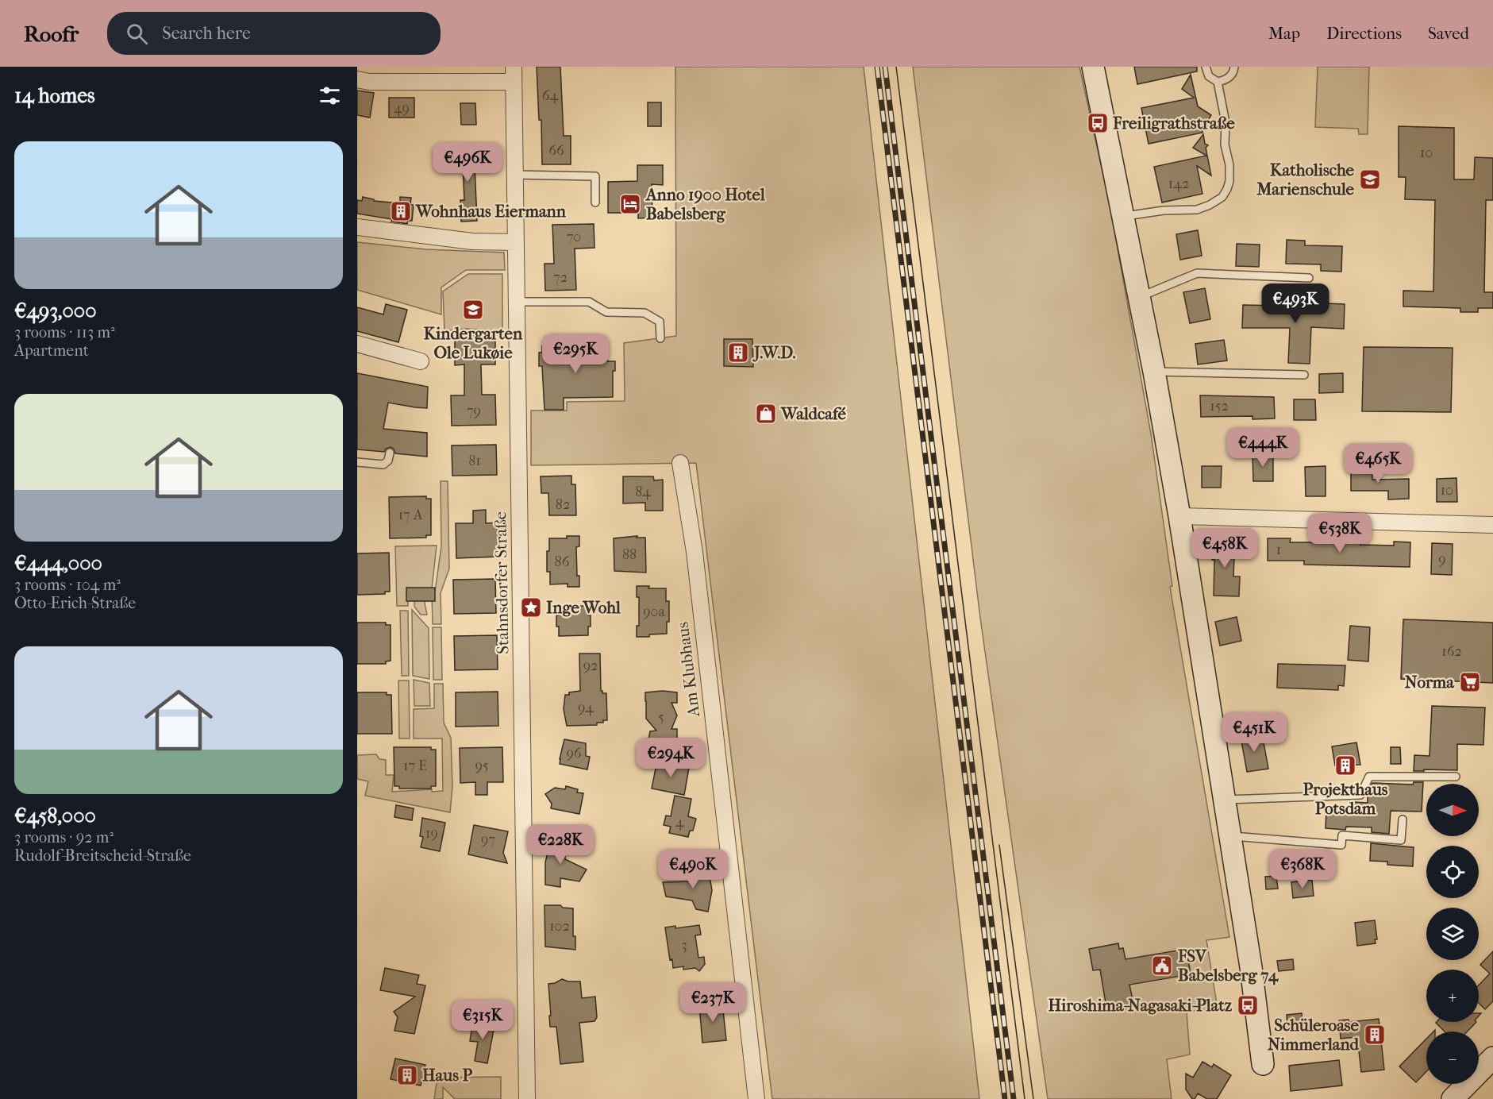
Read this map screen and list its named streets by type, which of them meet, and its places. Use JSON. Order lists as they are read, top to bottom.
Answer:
{
  "streets": {
    "street": ["Stahnsdorfer Straße", "Am Klubhaus"]
  },
  "places": {
    "bus stop": ["Freiligrathstraße", "Hiroshima-Nagasaki-Platz"],
    "school or university": ["Katholische Marienschule", "Kindergarten Ole Lukøie"],
    "hotel": ["Anno 1900 Hotel Babelsberg"],
    "building": [
      "Wohnhaus Eiermann",
      "J.W.D.",
      "Projekthaus Potsdam",
      "Schüleroase Nimmerland",
      "Haus P"
    ],
    "shop": ["Waldcafé"],
    "place": ["Inge Wohl"],
    "supermarket": ["Norma"],
    "public building": ["FSV Babelsberg 74"]
  },
  "house_numbers": [
    "64",
    "49",
    "66",
    "10",
    "142",
    "70",
    "72",
    "152",
    "79",
    "81",
    "10",
    "84",
    "82",
    "17 A",
    "1",
    "88",
    "9",
    "86",
    "90a",
    "162",
    "92",
    "94",
    "5",
    "96",
    "17 E",
    "95",
    "4",
    "19",
    "97",
    "102",
    "3"
  ],
  "north": "right",
  "page": {
    "header": "Roofr",
    "search": "Search here",
    "nav": ["Map", "Directions", "Saved"],
    "heading": "14 homes",
    "list": [
      {
        "name": "€493,000",
        "note": "3 rooms · 113 m² · Apartment"
      },
      {
        "name": "€444,000",
        "note": "3 rooms · 104 m² · Otto-Erich-Straße"
      },
      {
        "name": "€458,000",
        "note": "3 rooms · 92 m² · Rudolf-Breitscheid-Straße"
      }
    ],
    "price": [
      "€496K",
      "€493K",
      "€295K",
      "€444K",
      "€465K",
      "€538K",
      "€458K",
      "€451K",
      "€294K",
      "€228K",
      "€490K",
      "€368K",
      "€237K",
      "€315K"
    ],
    "map_buttons": ["+", "−"]
  }
}
